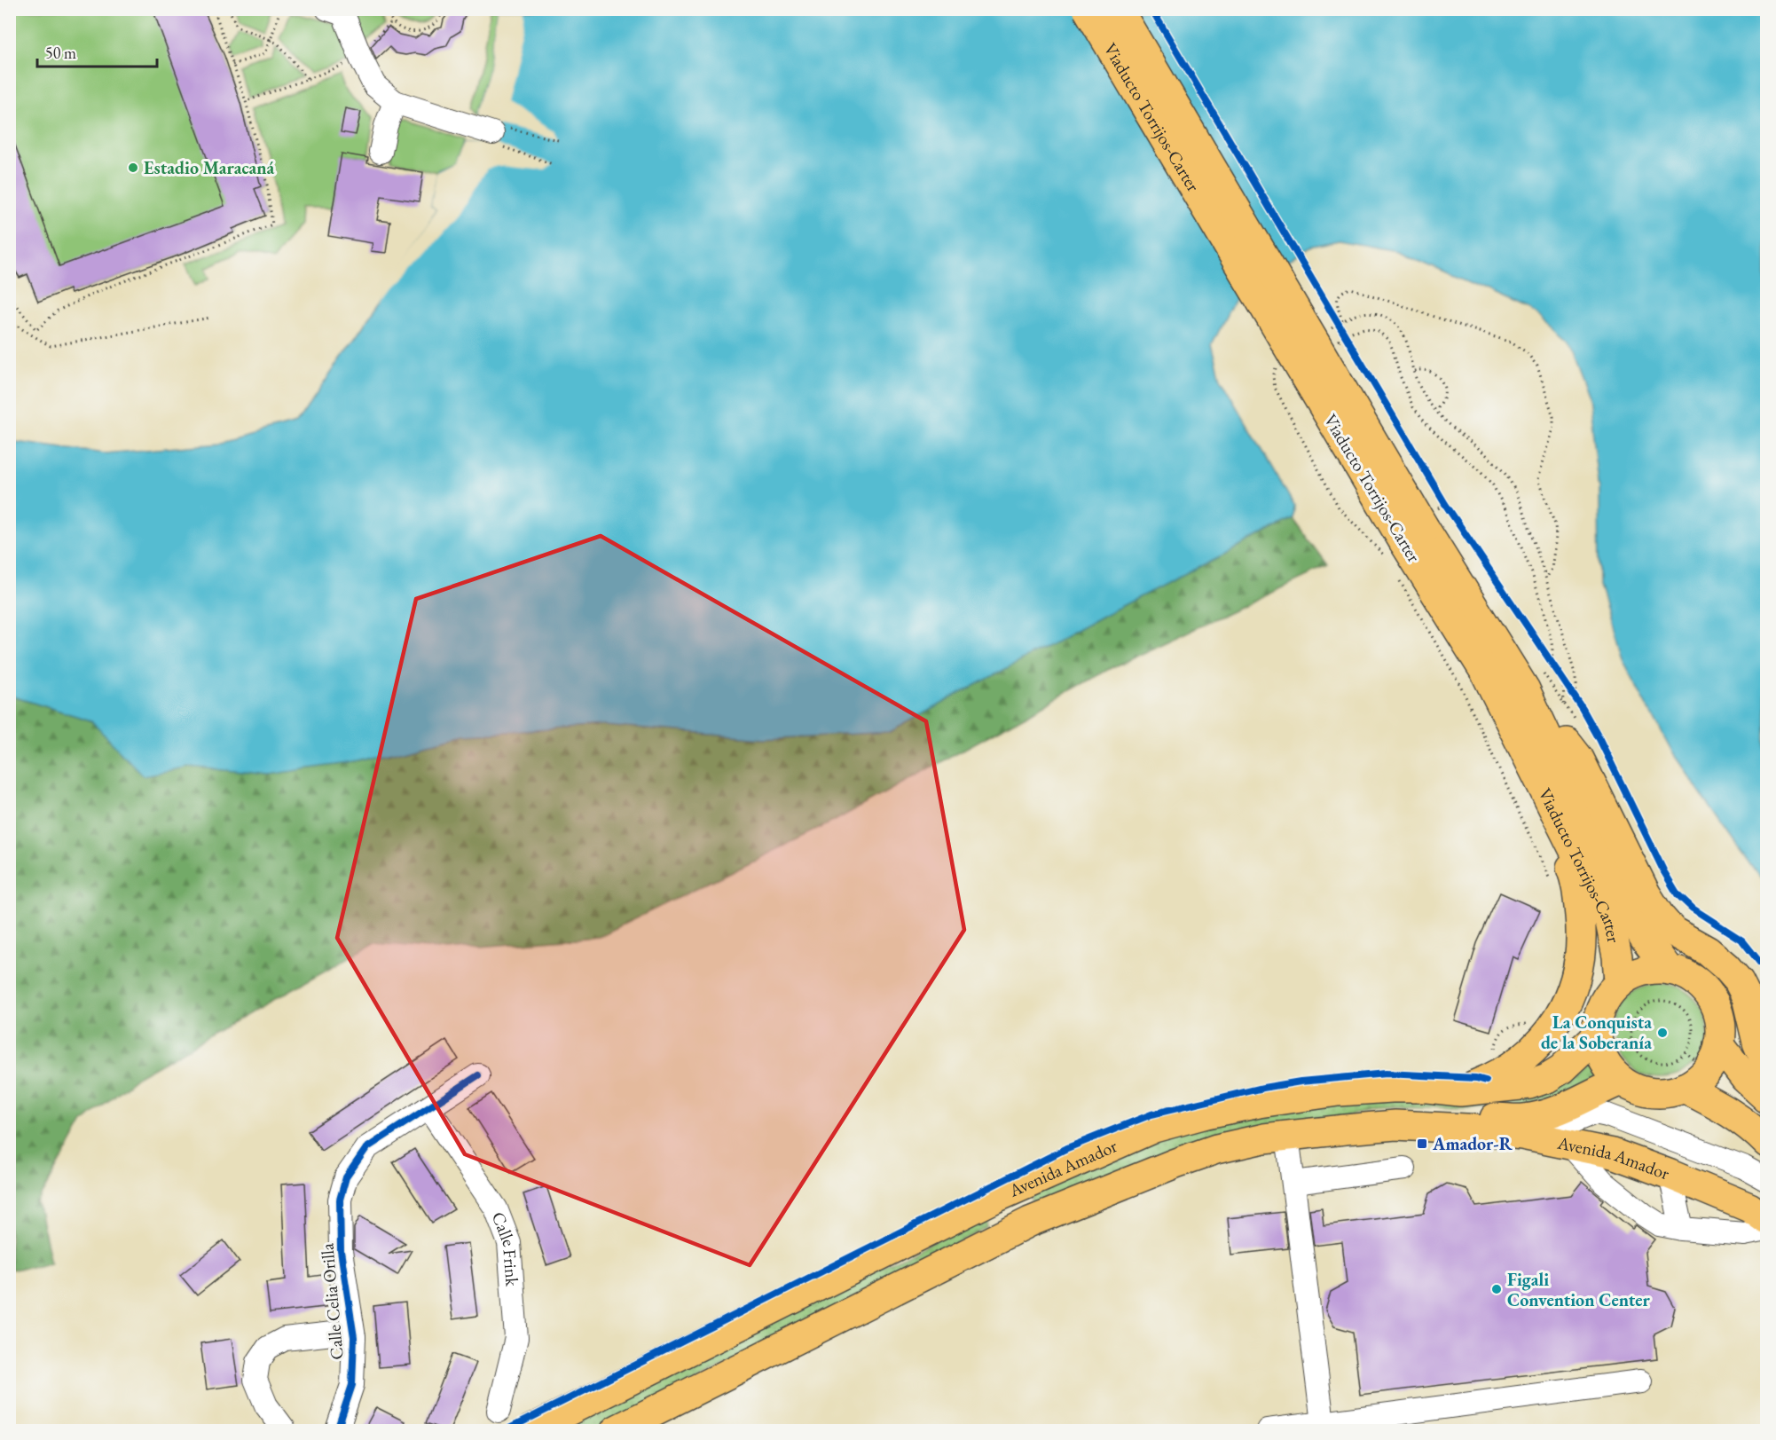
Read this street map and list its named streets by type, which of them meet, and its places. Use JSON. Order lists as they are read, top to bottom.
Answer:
{
  "streets": {
    "main road": ["Viaducto Torrijos-Carter", "Avenida Amador"],
    "street": ["Calle Frink", "Calle Celia Orilla"]
  },
  "crossings": [
    ["Calle Frink", "Calle Celia Orilla"]
  ],
  "places": {
    "other": ["Estadio Maracaná", "La Conquista de la Soberanía", "Figali Convention Center"],
    "transit": ["Amador-R"]
  },
  "scale_bar": "50 m"
}
